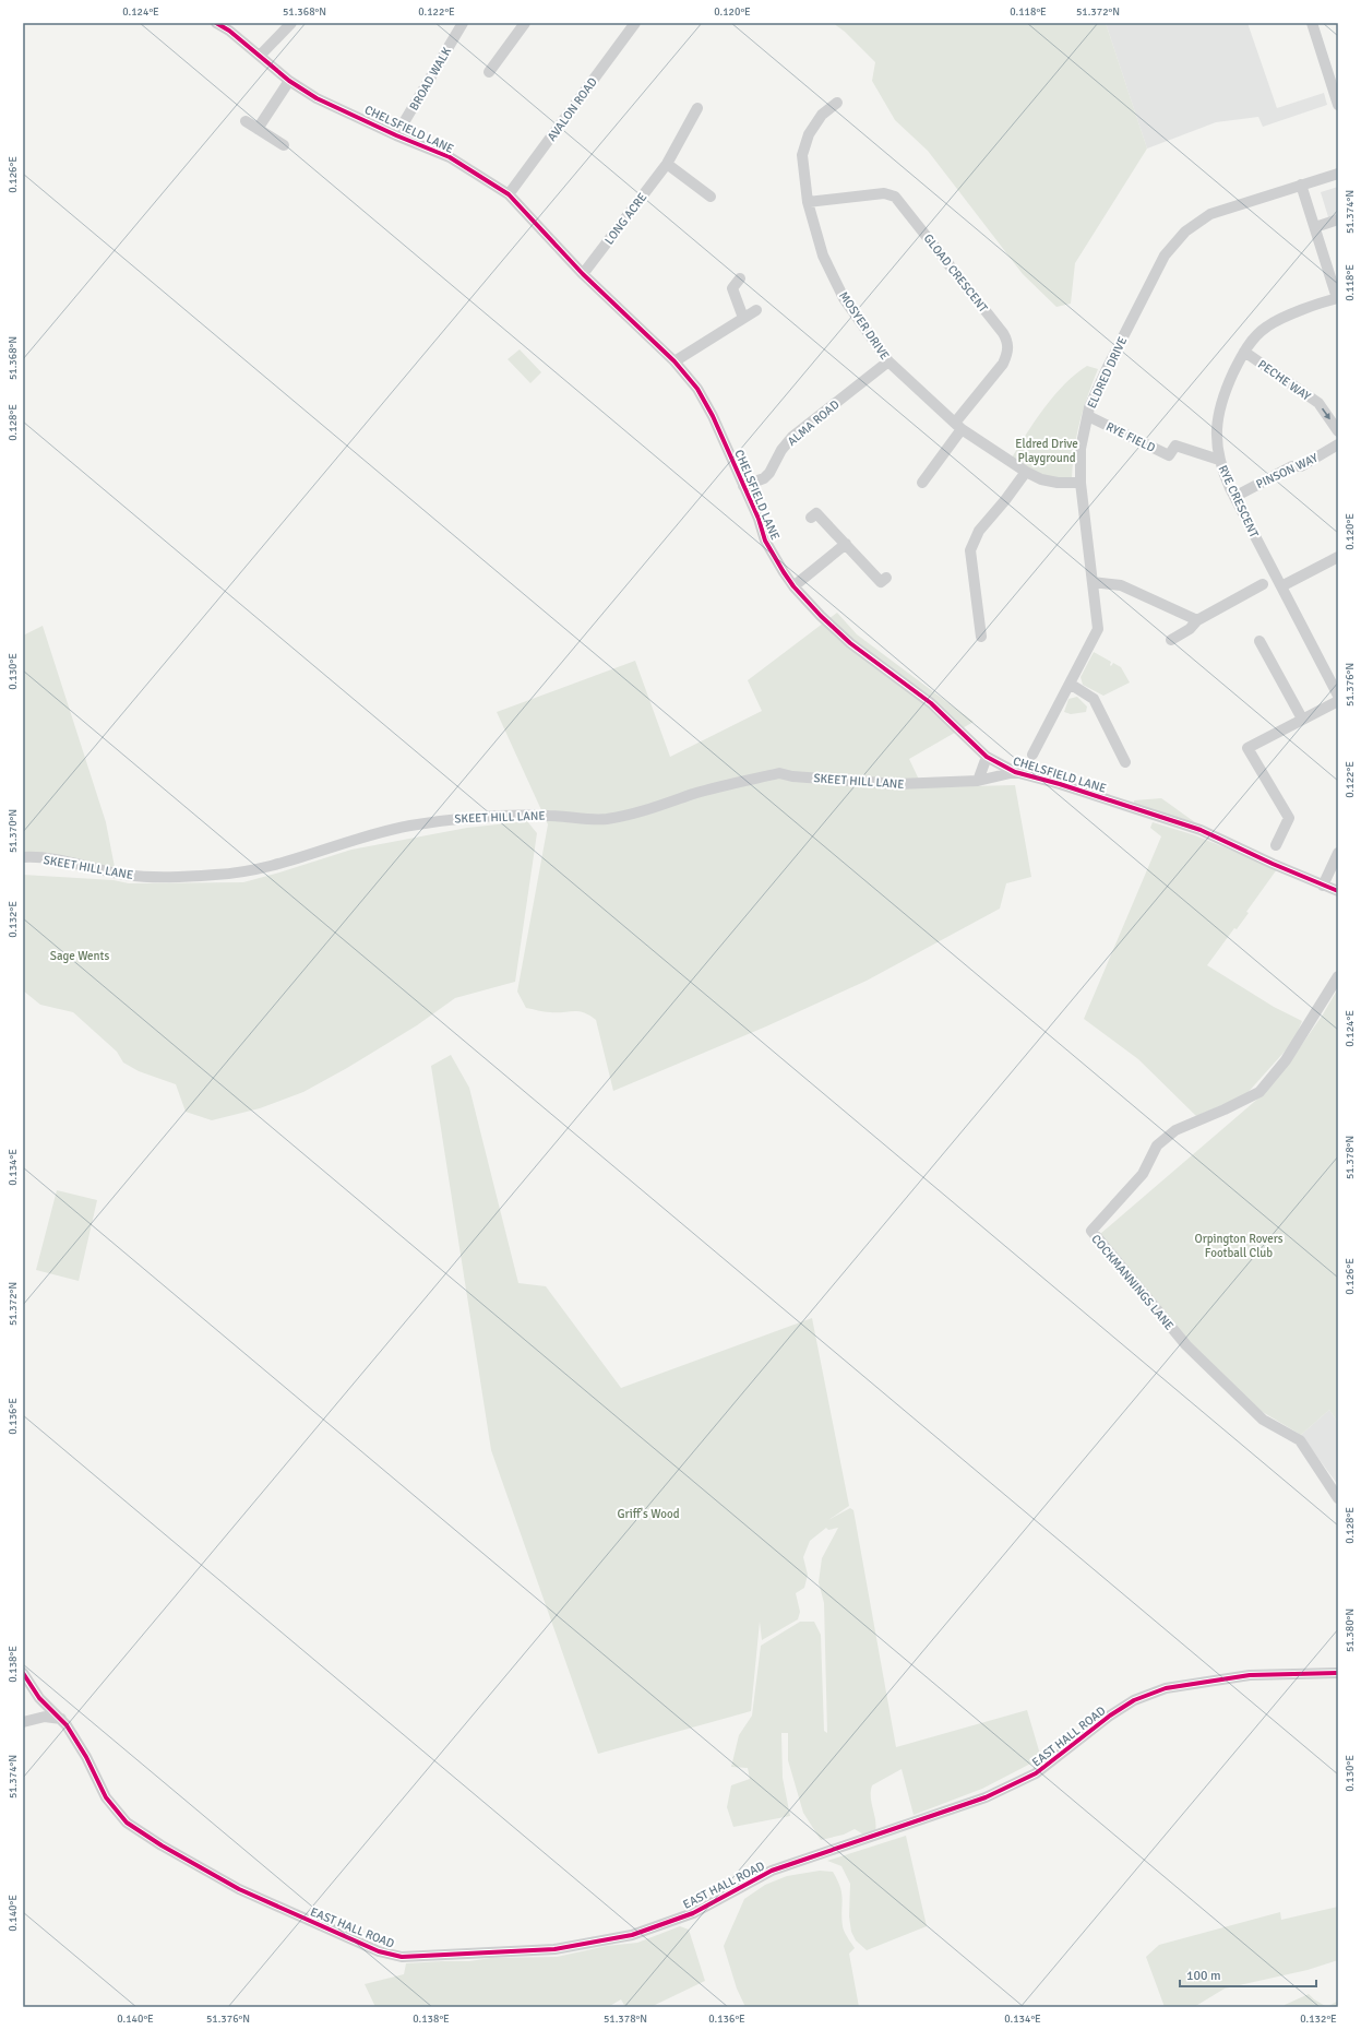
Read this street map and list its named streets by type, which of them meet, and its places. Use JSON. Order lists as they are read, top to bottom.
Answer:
{
  "streets": {
    "street": [
      "BROAD WALK",
      "AVALON ROAD",
      "CHELSFIELD LANE",
      "LONG ACRE",
      "GLOAD CRESCENT",
      "MOSYER DRIVE",
      "ELDRED DRIVE",
      "PECHE WAY",
      "ALMA ROAD",
      "RYE FIELD",
      "PINSON WAY",
      "RYE CRESCENT",
      "SKEET HILL LANE",
      "COCKMANNINGS LANE",
      "EAST HALL ROAD"
    ]
  },
  "crossings": [
    ["BROAD WALK", "CHELSFIELD LANE"],
    ["AVALON ROAD", "CHELSFIELD LANE"],
    ["CHELSFIELD LANE", "LONG ACRE"],
    ["CHELSFIELD LANE", "ALMA ROAD"],
    ["CHELSFIELD LANE", "SKEET HILL LANE"],
    ["GLOAD CRESCENT", "MOSYER DRIVE"],
    ["MOSYER DRIVE", "ELDRED DRIVE"],
    ["MOSYER DRIVE", "ALMA ROAD"],
    ["ELDRED DRIVE", "RYE FIELD"],
    ["PECHE WAY", "RYE CRESCENT"],
    ["RYE FIELD", "RYE CRESCENT"],
    ["PINSON WAY", "RYE CRESCENT"]
  ],
  "one_way": ["PECHE WAY"],
  "parks": [
    "Eldred Drive Playground",
    "Sage Wents",
    "Orpington Rovers Football Club",
    "Griff's Wood"
  ],
  "scale_bar": "100 m",
  "coordinates": [
    "0.124°E",
    "51.368°N",
    "0.122°E",
    "0.120°E",
    "0.118°E",
    "51.372°N",
    "0.126°E",
    "51.374°N",
    "0.128°E",
    "0.130°E",
    "51.376°N",
    "51.370°N",
    "0.132°E",
    "51.378°N",
    "0.134°E",
    "0.136°E",
    "51.380°N",
    "0.138°E",
    "0.140°E"
  ]
}
